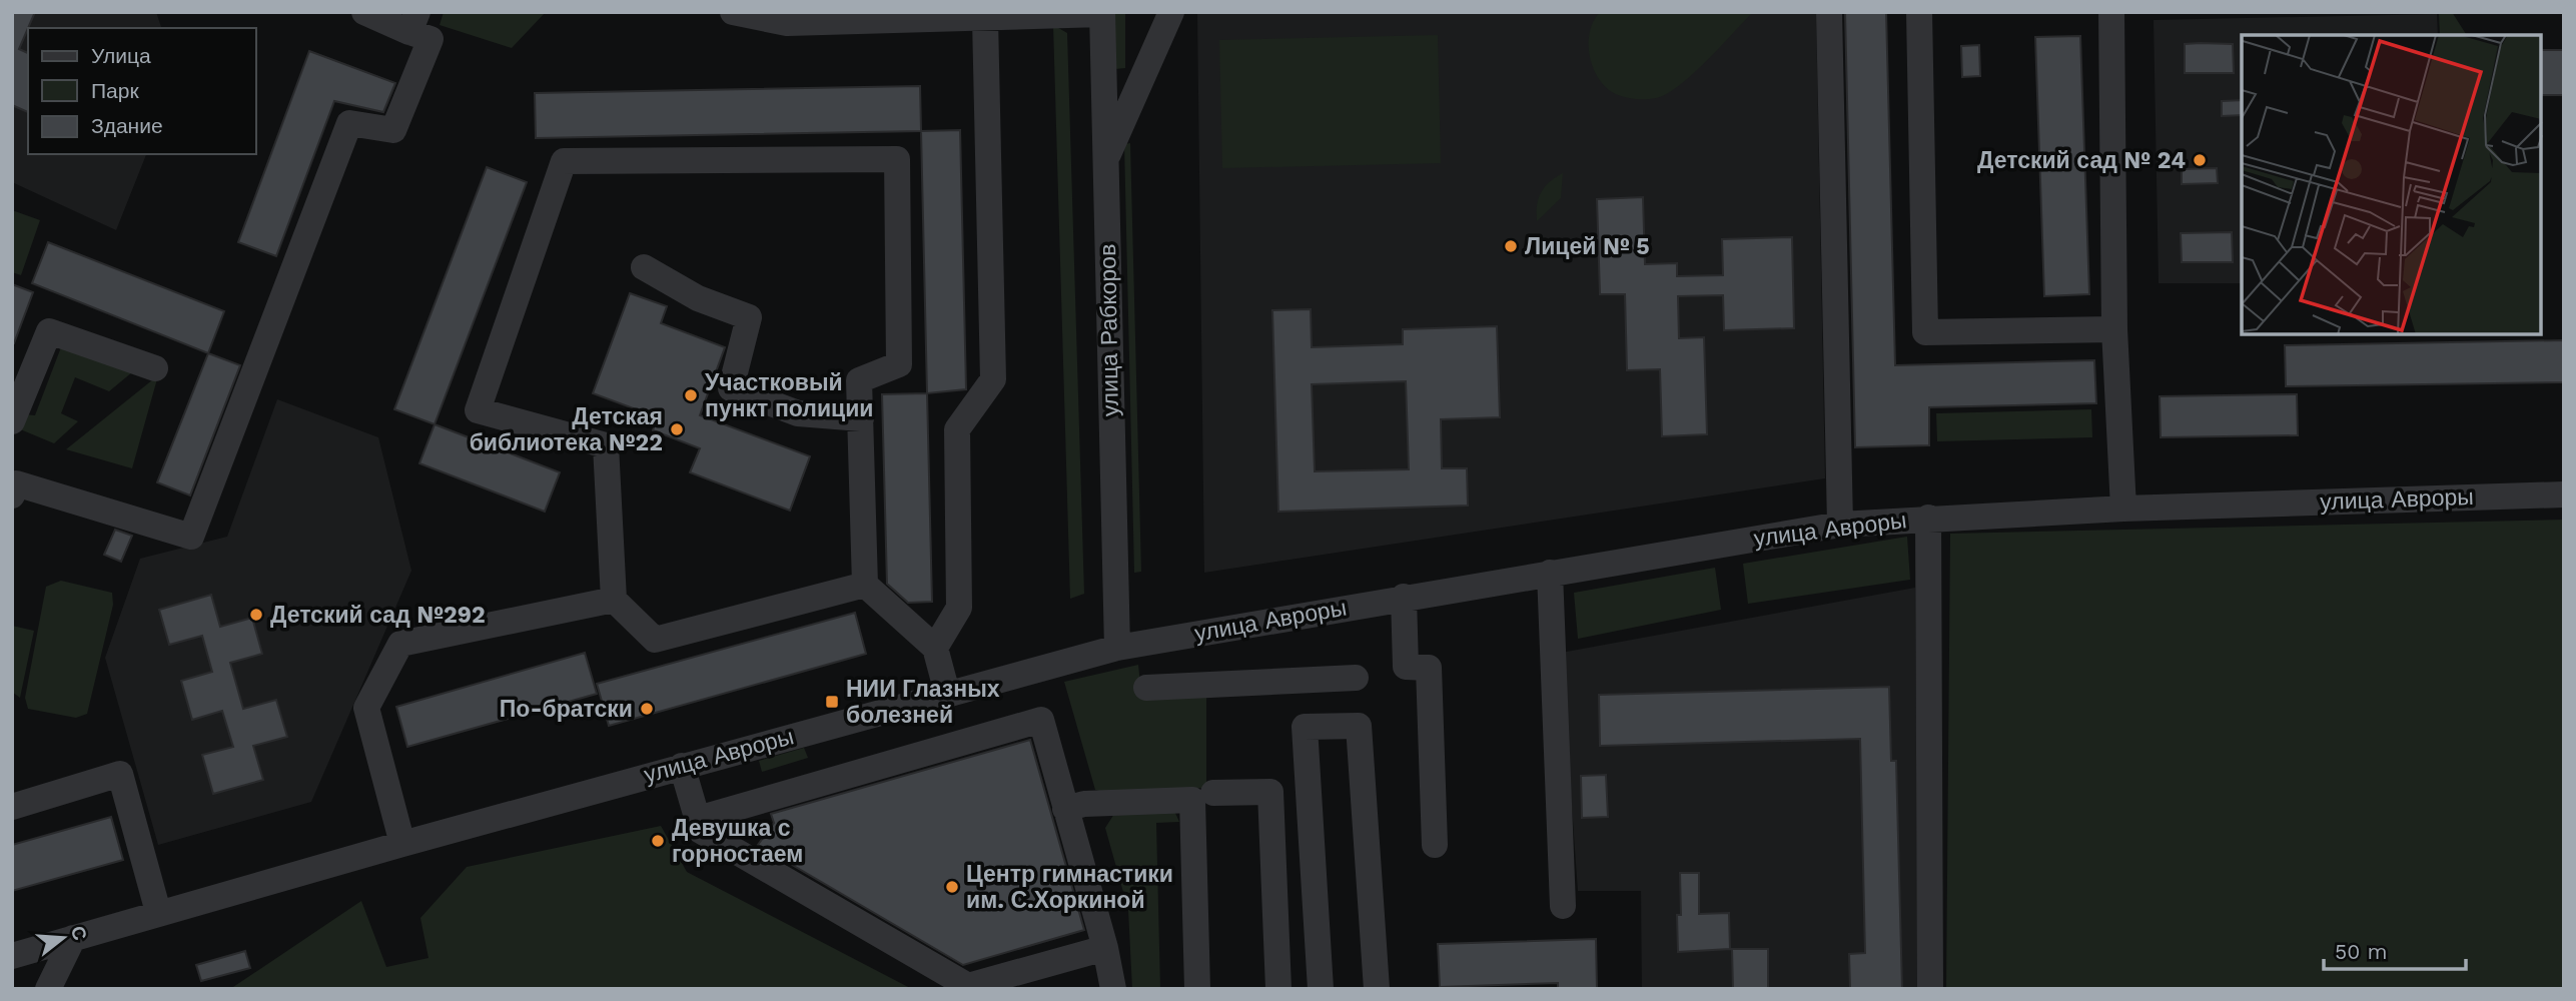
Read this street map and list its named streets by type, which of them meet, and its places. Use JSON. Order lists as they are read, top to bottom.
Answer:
{
  "streets": {
    "street": ["улица Рабкоров", "улица Авроры"]
  },
  "crossings": [
    ["улица Рабкоров", "улица Авроры"]
  ],
  "places": {
    "other": [
      "Детский сад № 24",
      "Лицей № 5",
      "Участковый пункт полиции",
      "Детская библиотека №22",
      "Детский сад №292",
      "По-братски",
      "Девушка с горностаем",
      "Центр гимнастики им. С.Хоркиной"
    ],
    "transit": ["НИИ Глазных болезней"]
  },
  "legend": ["Улица", "Парк", "Здание"],
  "scale_bar": "50 m",
  "north": "right"
}
